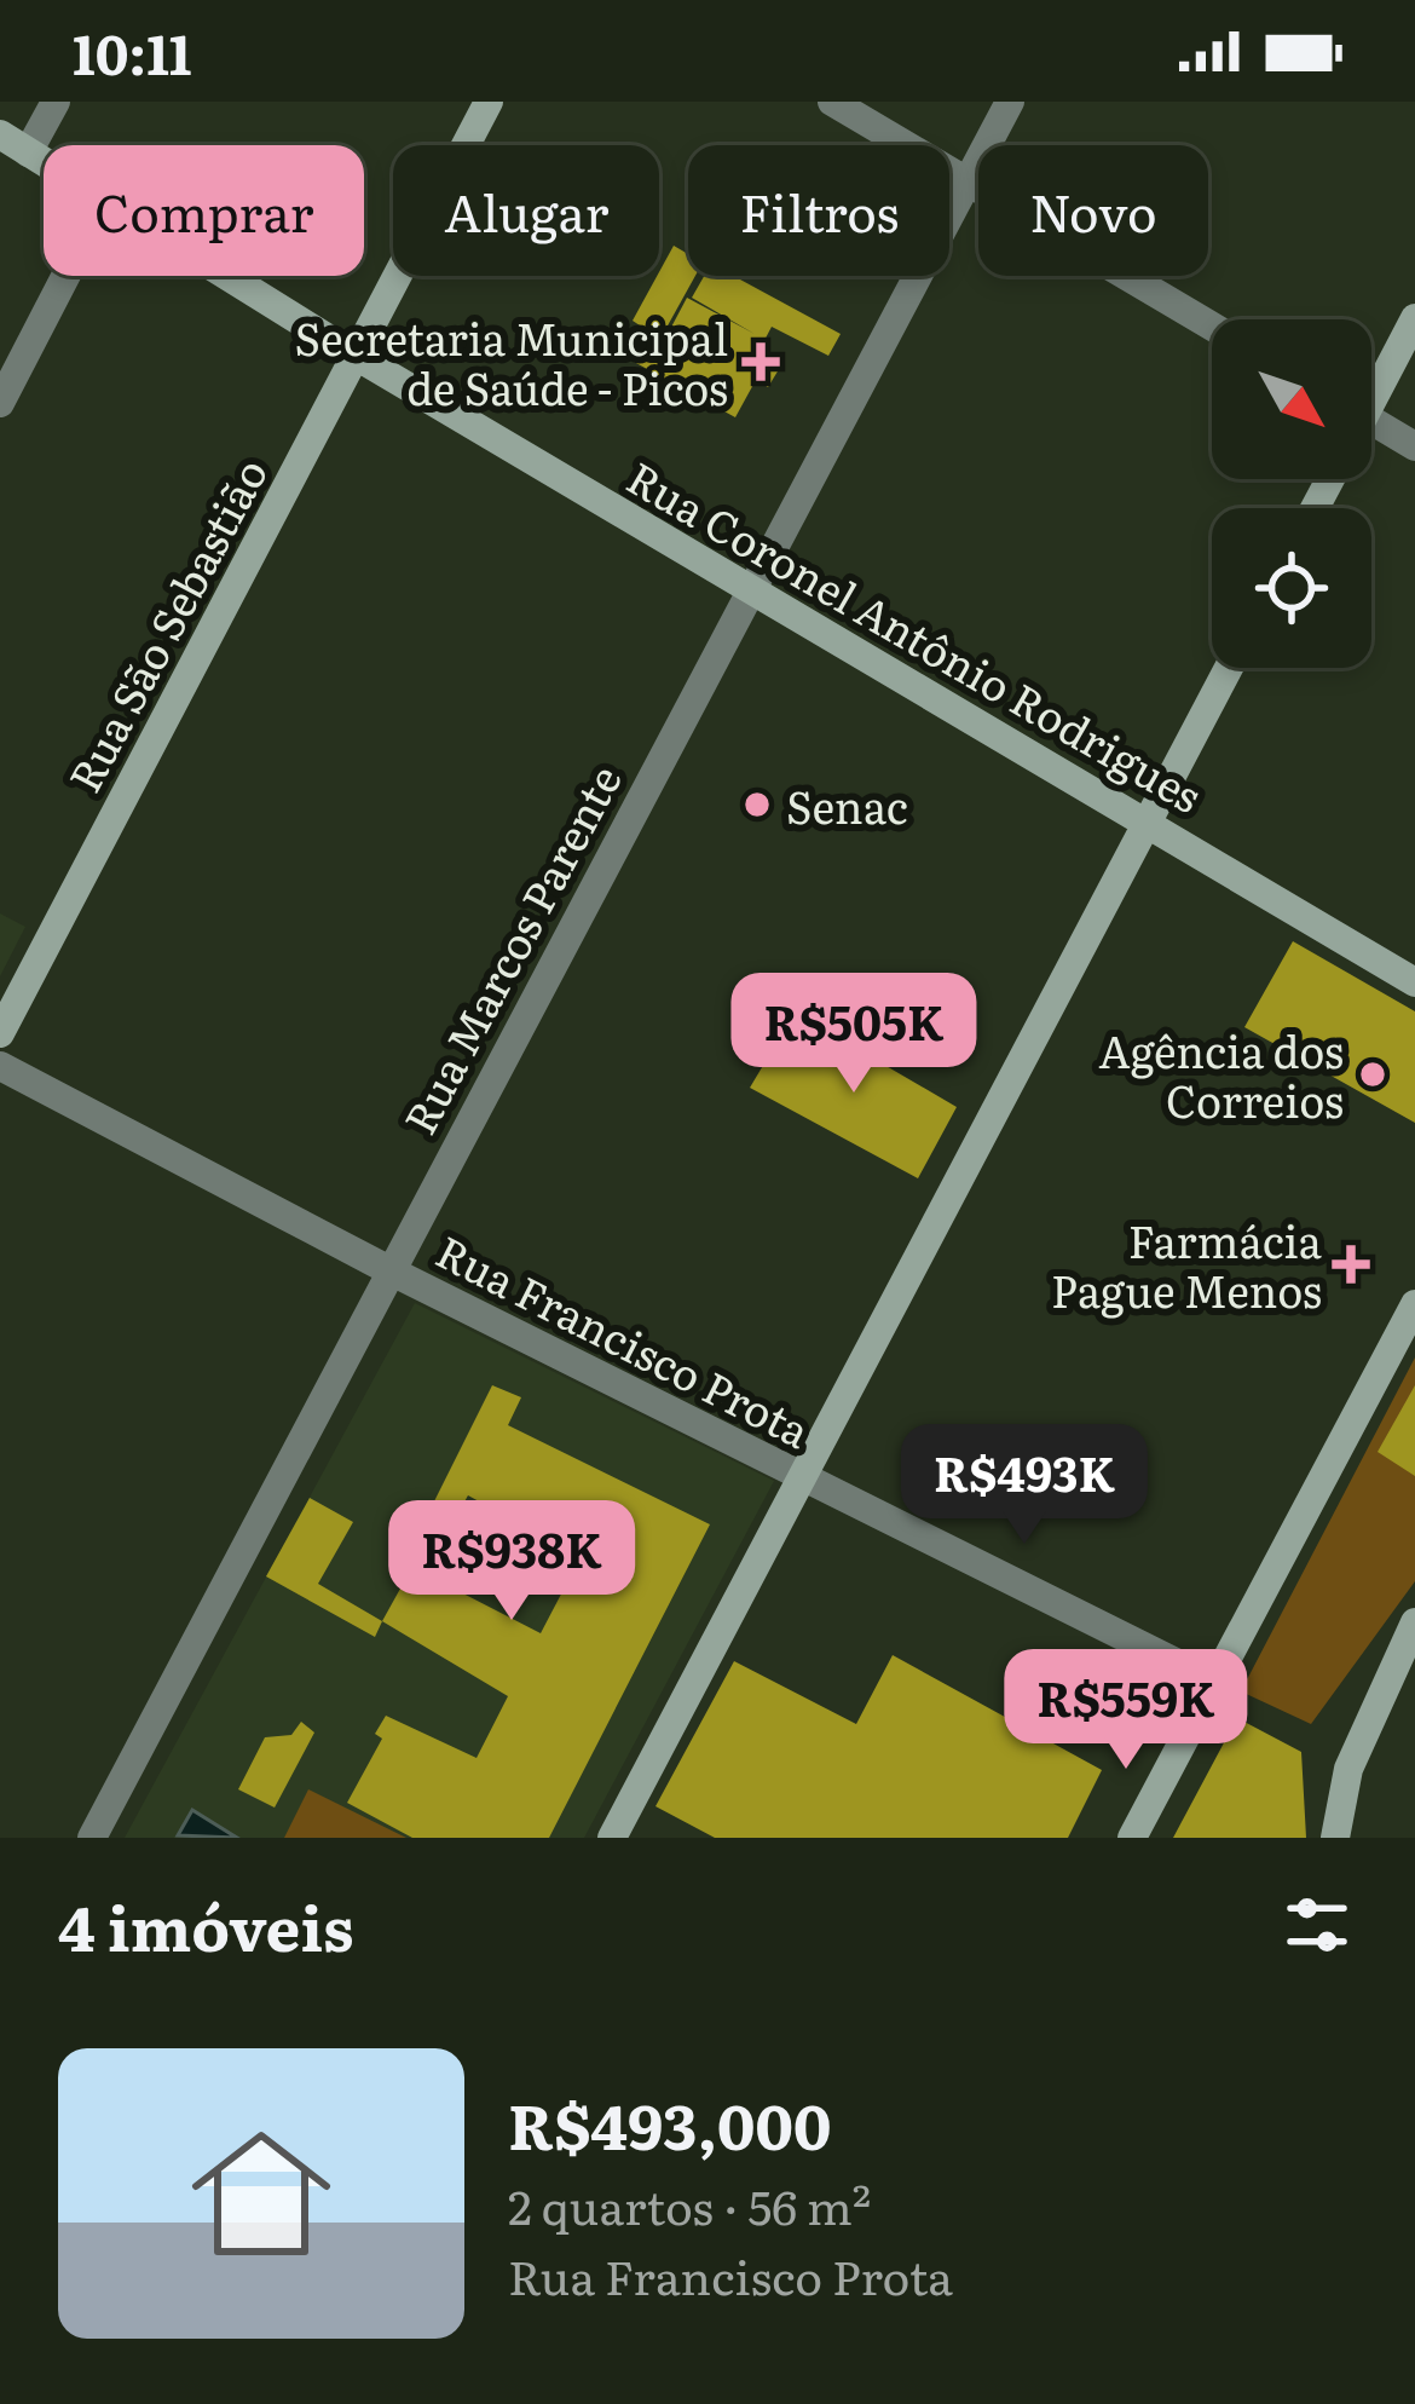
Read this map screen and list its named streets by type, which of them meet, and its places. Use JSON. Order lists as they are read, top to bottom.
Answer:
{
  "streets": {
    "street": [
      "Rua São Sebastião",
      "Rua Coronel Antônio Rodrigues",
      "Rua Marcos Parente",
      "Rua Francisco Prota"
    ]
  },
  "crossings": [
    ["Rua São Sebastião", "Rua Coronel Antônio Rodrigues"],
    ["Rua Coronel Antônio Rodrigues", "Rua Marcos Parente"],
    ["Rua Marcos Parente", "Rua Francisco Prota"]
  ],
  "places": {
    "health": ["Secretaria Municipal de Saúde - Picos", "Farmácia Pague Menos"],
    "other": ["Senac", "Agência dos Correios"]
  },
  "north": "bottom right",
  "page": {
    "status": "10:11",
    "chip": [
      "Comprar",
      "Alugar",
      "Filtros",
      "Novo"
    ],
    "price": [
      "R$505K",
      "R$493K",
      "R$938K",
      "R$559K"
    ],
    "heading": "4 imóveis",
    "list": [
      {
        "name": "R$493,000",
        "note": "2 quartos · 56 m² · Rua Francisco Prota"
      }
    ]
  }
}
